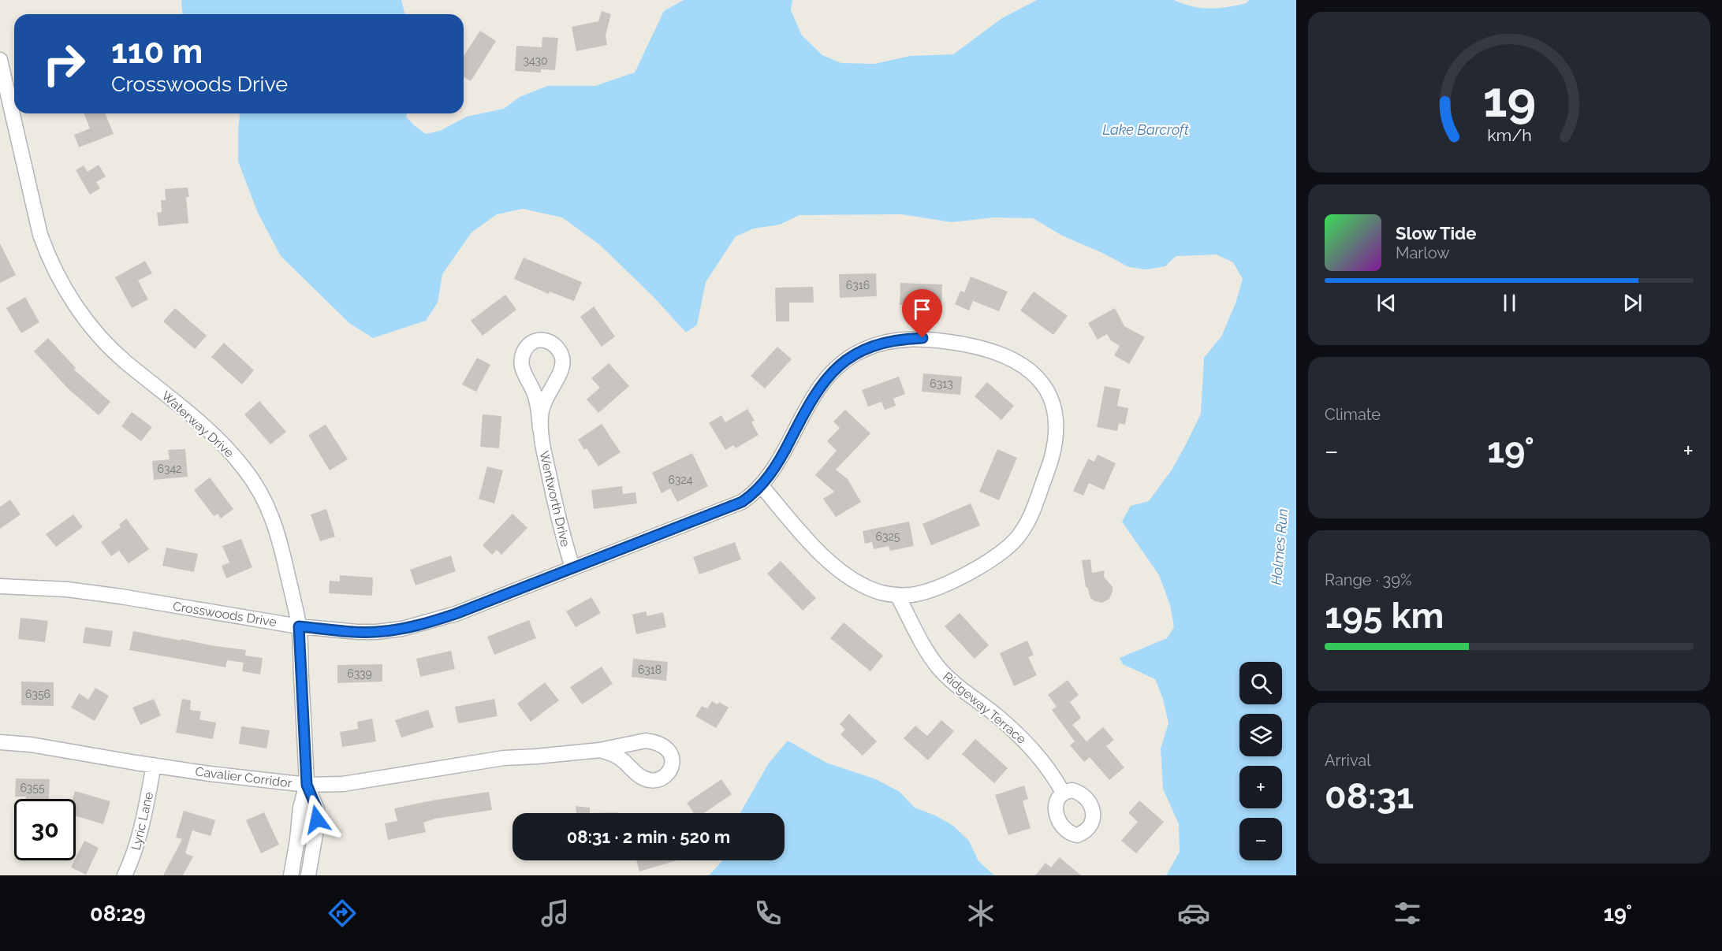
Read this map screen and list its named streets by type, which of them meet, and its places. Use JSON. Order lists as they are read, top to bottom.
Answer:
{
  "streets": {
    "street": [
      "Waterway Drive",
      "Wentworth Drive",
      "Crosswoods Drive",
      "Ridgeway Terrace",
      "Cavalier Corridor",
      "Lyric Lane"
    ]
  },
  "crossings": [
    ["Waterway Drive", "Crosswoods Drive"],
    ["Waterway Drive", "Cavalier Corridor"],
    ["Wentworth Drive", "Crosswoods Drive"],
    ["Crosswoods Drive", "Ridgeway Terrace"],
    ["Cavalier Corridor", "Lyric Lane"]
  ],
  "water": ["Lake Barcroft", "Holmes Run"],
  "house_numbers": [
    "3430",
    "6316",
    "6313",
    "6342",
    "6324",
    "6325",
    "6318",
    "6339",
    "6356",
    "6355"
  ],
  "page": {
    "turn": ["110 m", "Crosswoods Drive"],
    "song": ["Slow Tide", "Marlow"],
    "tile": [
      "Climate",
      ["Range · 39%", "195 km"],
      ["Arrival", "08:31"]
    ],
    "heat": ["−", "19°", "+"],
    "map_buttons": ["+", "−"],
    "limit": "30",
    "trip": "08:31 · 2 min · 520 m",
    "tabs": ["08:29", "19°"],
    "gauge": ["19", "km/h"]
  }
}
